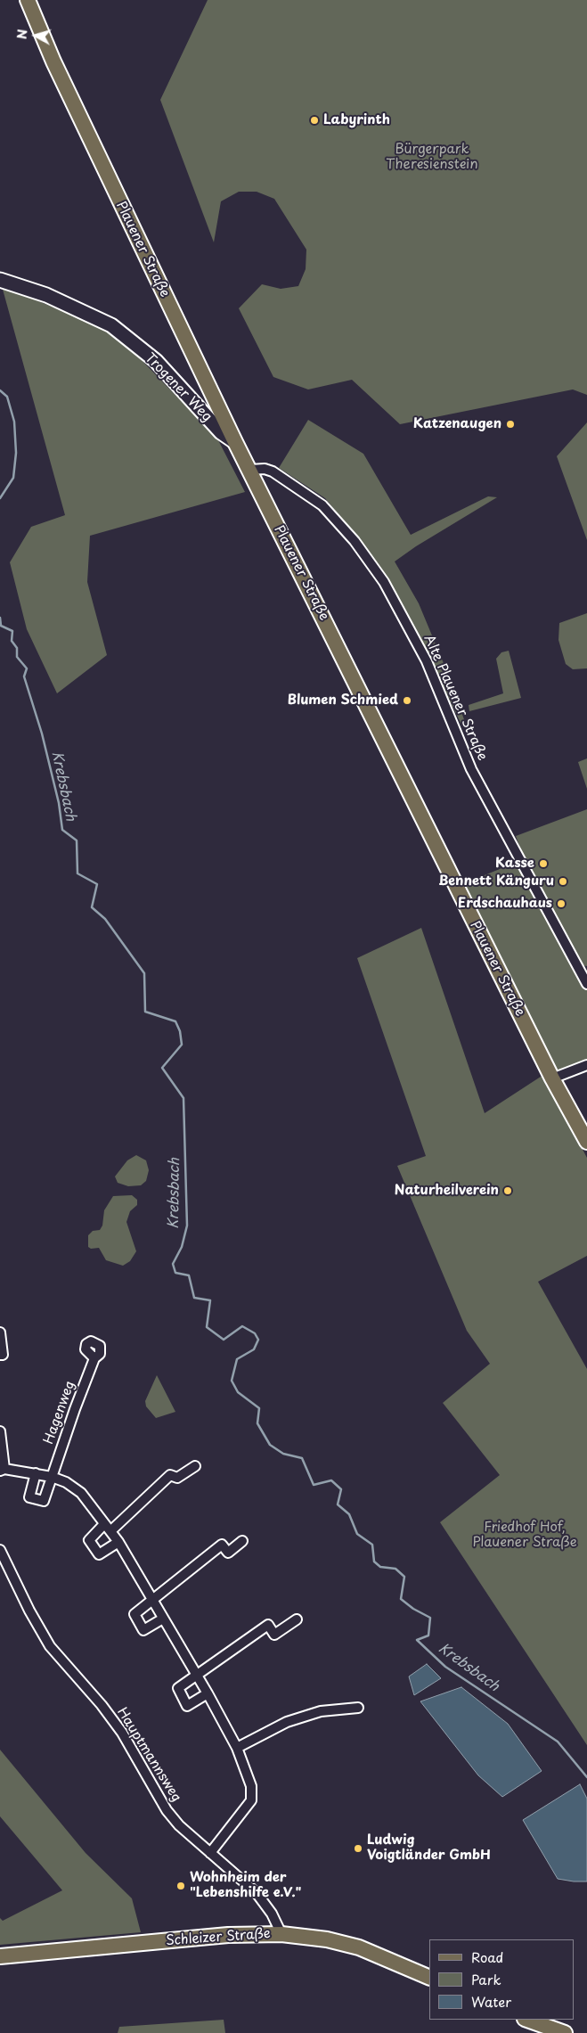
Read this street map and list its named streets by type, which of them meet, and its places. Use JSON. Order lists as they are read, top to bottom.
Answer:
{
  "streets": {
    "main road": ["Plauener Straße", "Schleizer Straße"],
    "street": [
      "Trogener Weg",
      "Alte Plauener Straße",
      "Hagenweg",
      "Hauptmannsweg"
    ]
  },
  "crossings": [
    ["Plauener Straße", "Trogener Weg"],
    ["Plauener Straße", "Alte Plauener Straße"],
    ["Hauptmannsweg", "Schleizer Straße"]
  ],
  "water": ["Krebsbach"],
  "parks": ["Bürgerpark Theresienstein", "Friedhof Hof, Plauener Straße"],
  "places": [
    "Labyrinth",
    "Katzenaugen",
    "Blumen Schmied",
    "Kasse",
    "Bennett Känguru",
    "Erdschauhaus",
    "Naturheilverein",
    "Ludwig Voigtländer GmbH",
    "Wohnheim der \"Lebenshilfe e.V.\""
  ],
  "legend": ["Road", "Park", "Water"],
  "north": "left"
}
